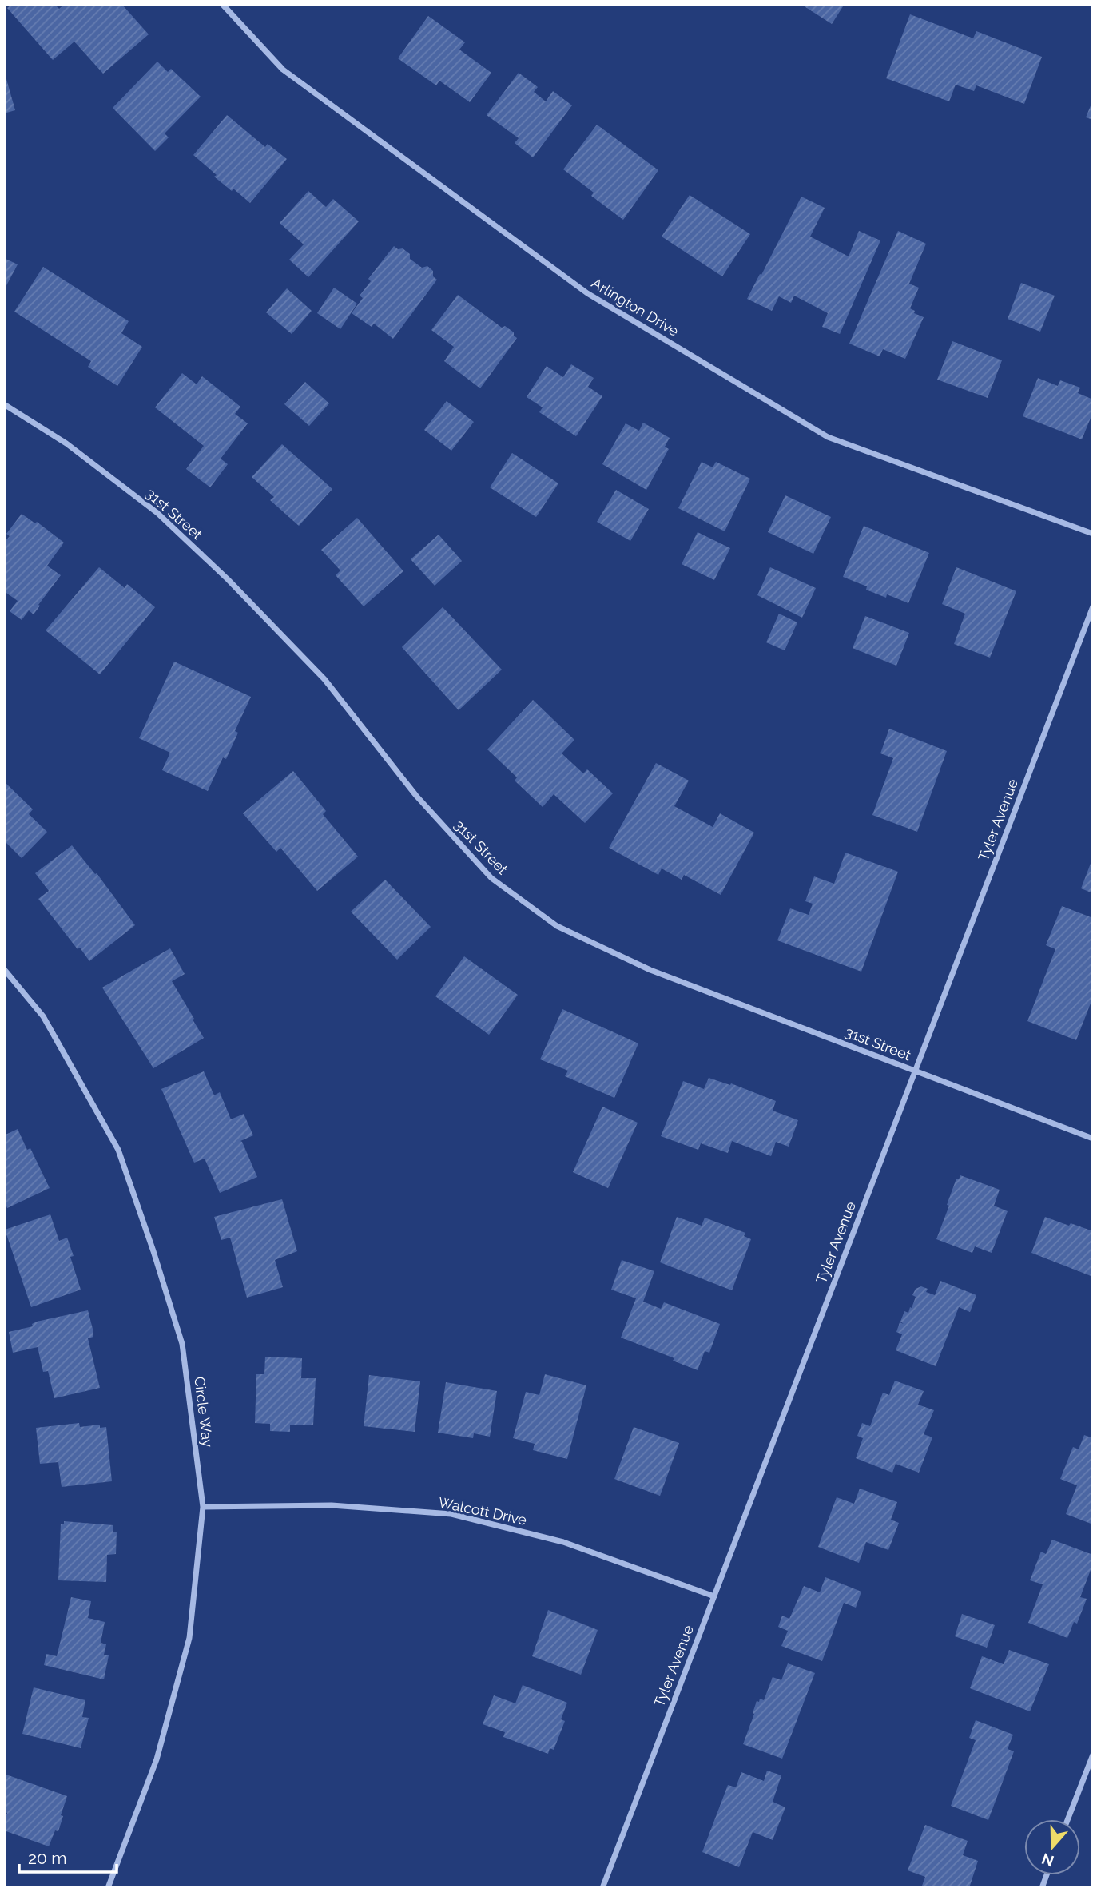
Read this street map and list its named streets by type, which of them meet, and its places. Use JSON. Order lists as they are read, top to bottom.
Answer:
{
  "streets": {
    "street": [
      "Arlington Drive",
      "31st Street",
      "Tyler Avenue",
      "Circle Way",
      "Walcott Drive"
    ]
  },
  "crossings": [
    ["31st Street", "Tyler Avenue"],
    ["Tyler Avenue", "Walcott Drive"],
    ["Circle Way", "Walcott Drive"]
  ],
  "scale_bar": "20 m",
  "north": "bottom"
}
